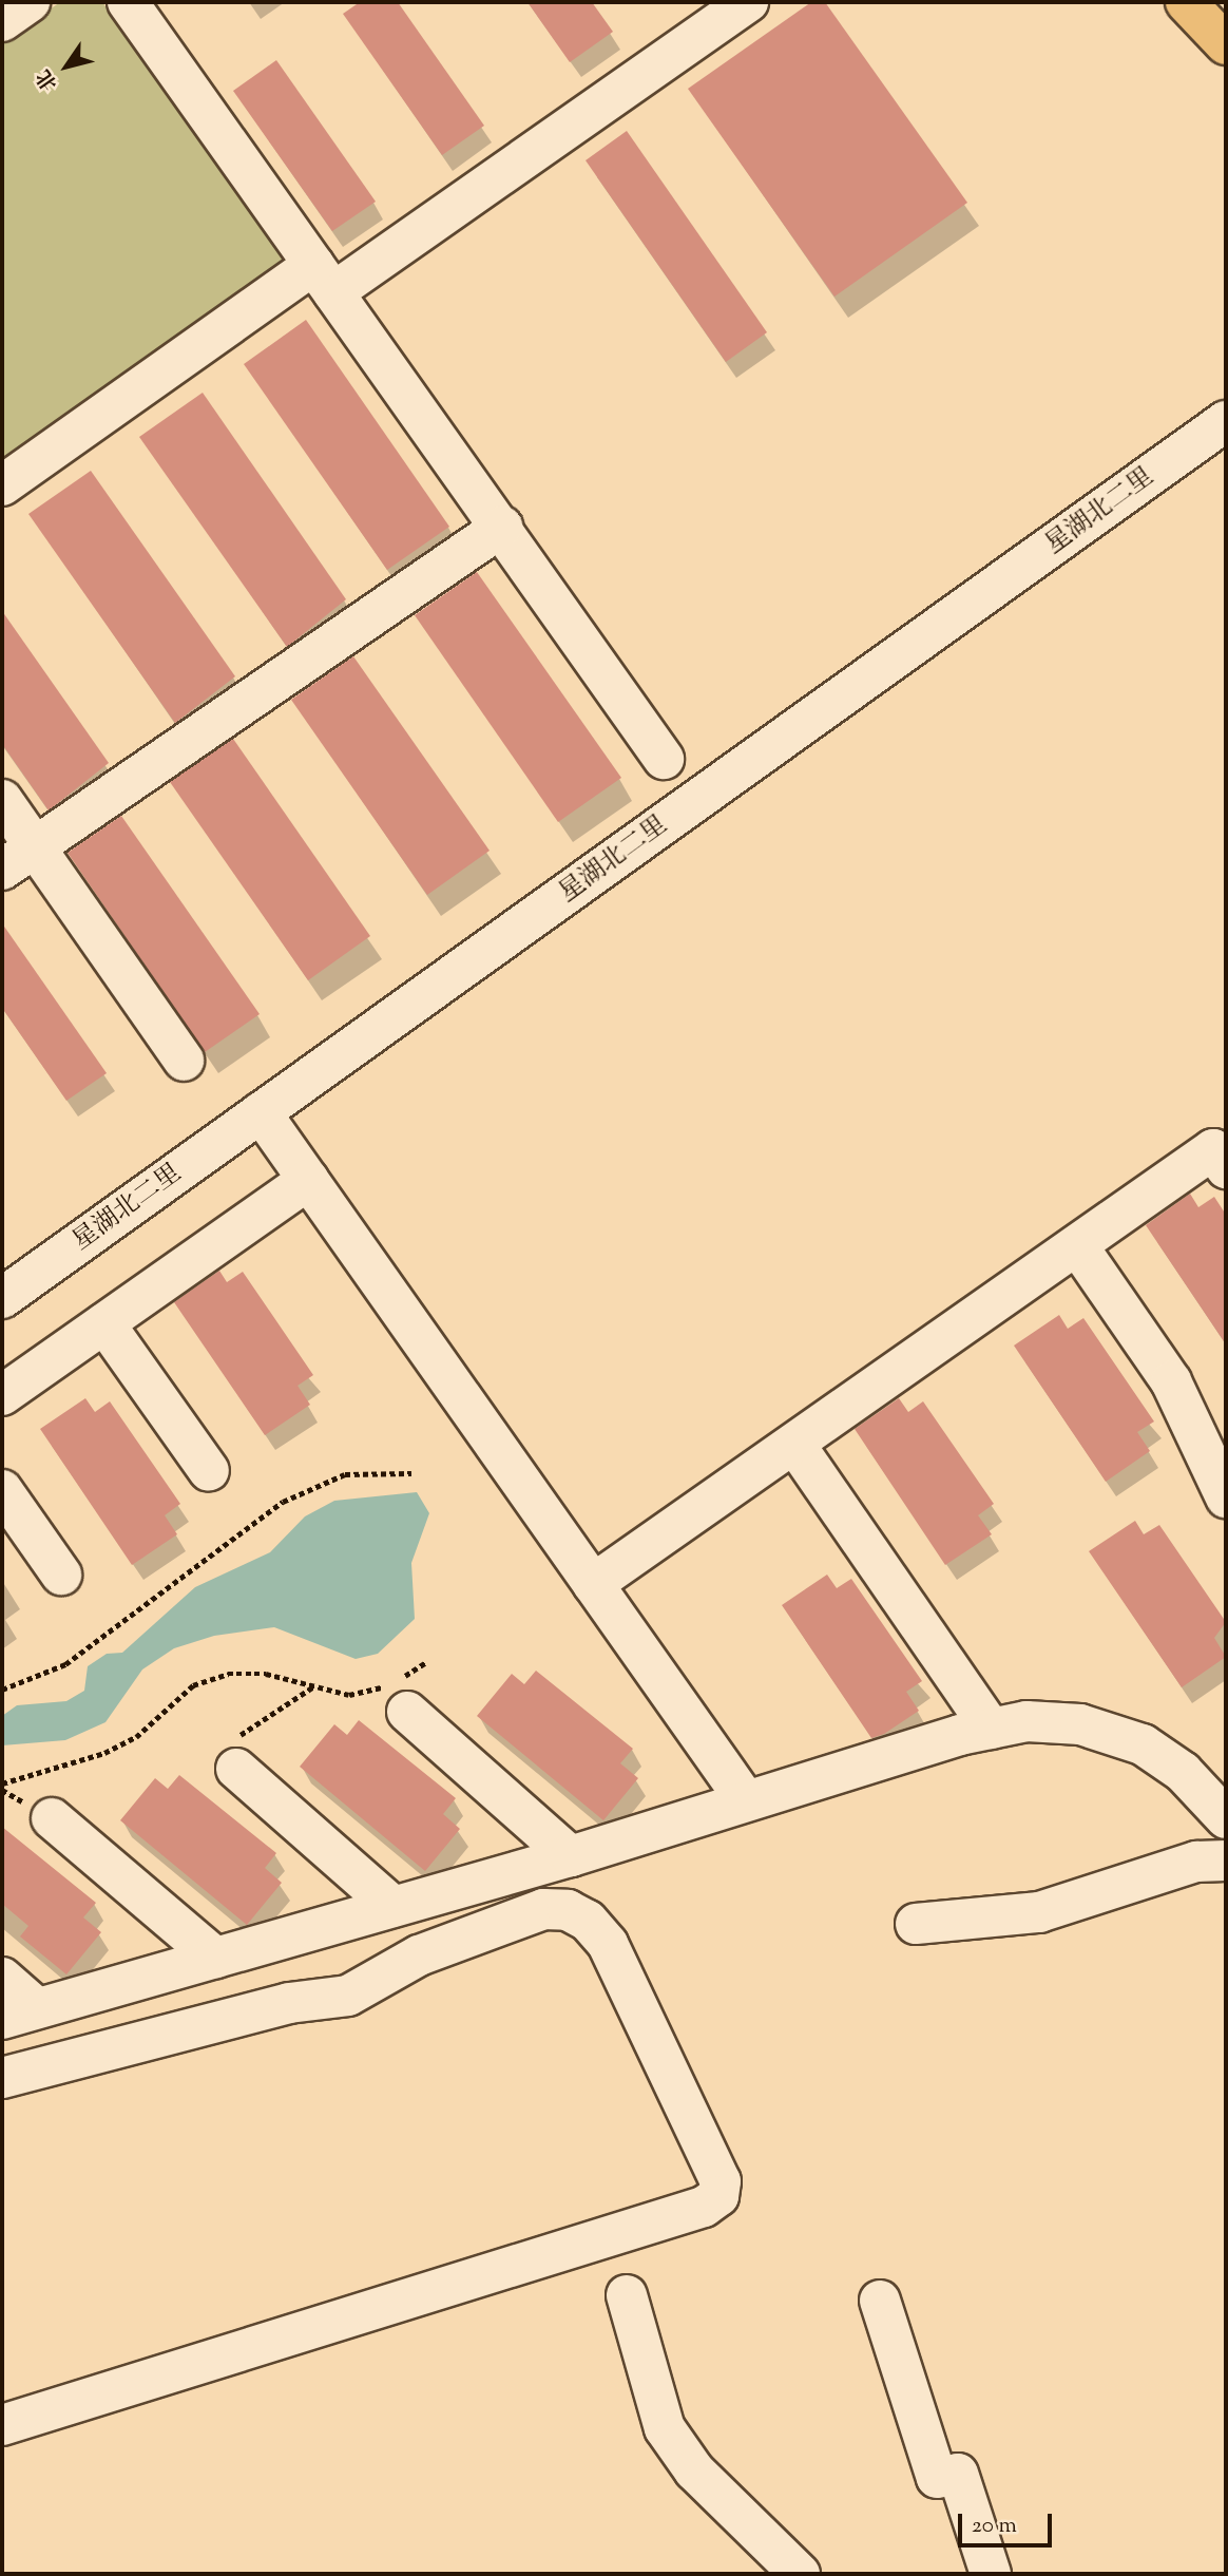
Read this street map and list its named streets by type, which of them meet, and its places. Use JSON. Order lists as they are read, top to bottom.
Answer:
{
  "streets": {
    "street": ["星湖北二里"]
  },
  "scale_bar": "20 m",
  "north": "bottom left"
}
